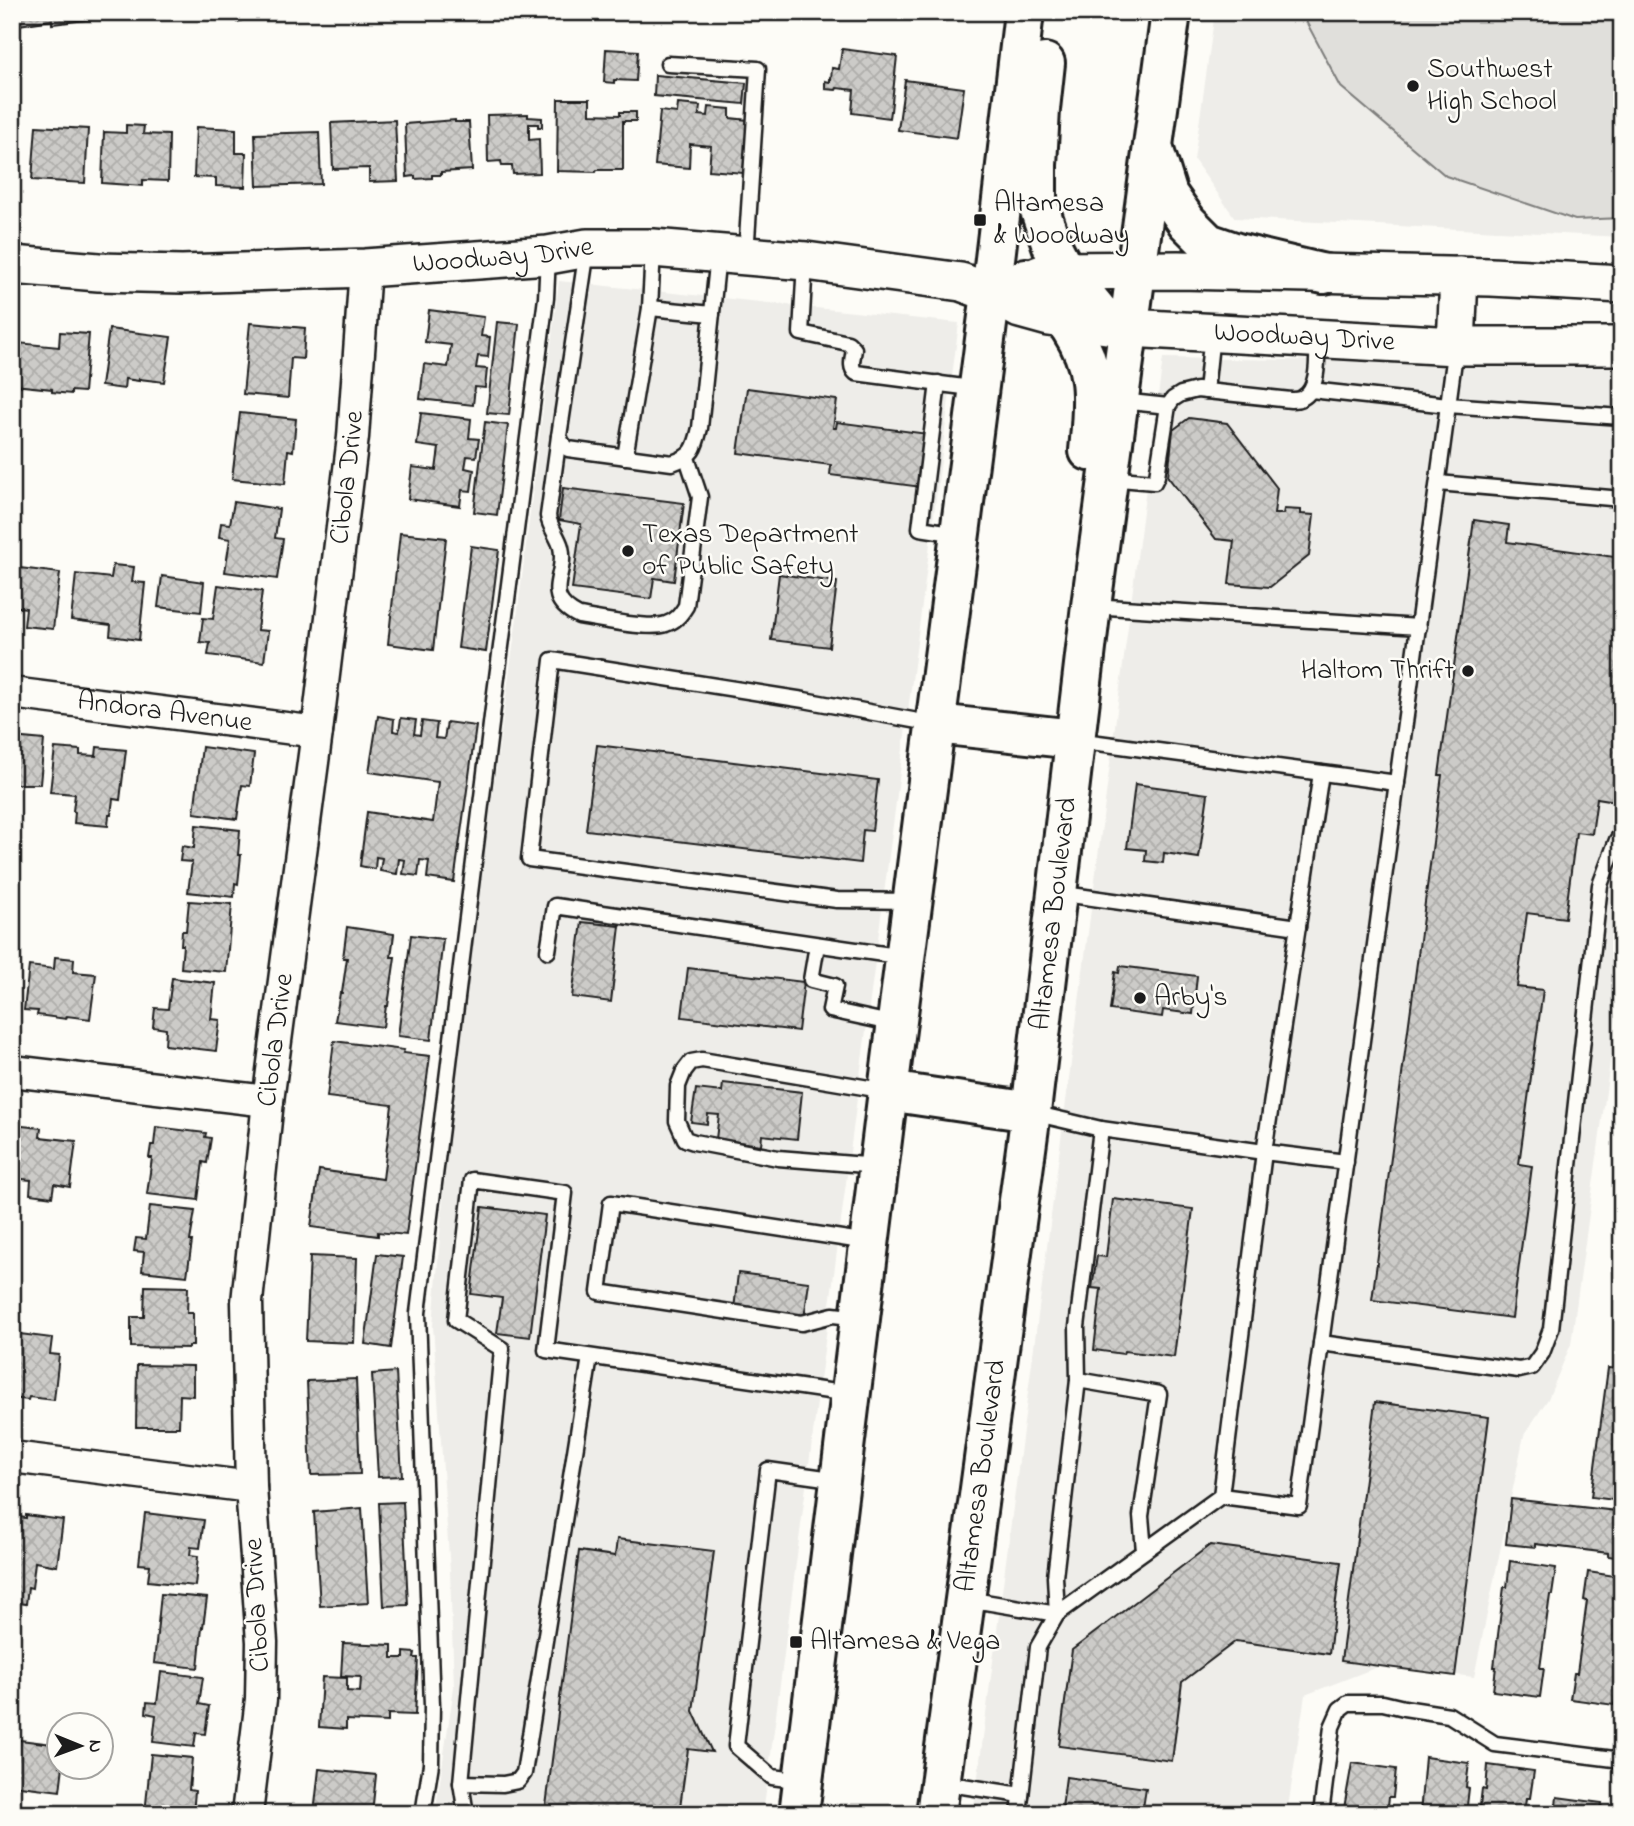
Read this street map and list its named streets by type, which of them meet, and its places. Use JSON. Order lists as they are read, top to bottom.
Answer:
{
  "streets": {
    "main road": ["Altamesa Boulevard"],
    "street": ["Woodway Drive", "Cibola Drive", "Andora Avenue"]
  },
  "crossings": [
    ["Woodway Drive", "Cibola Drive"],
    ["Woodway Drive", "Altamesa Boulevard"],
    ["Cibola Drive", "Andora Avenue"]
  ],
  "places": {
    "other": [
      "Southwest High School",
      "Texas Department of Public Safety",
      "Haltom Thrift",
      "Arby's"
    ],
    "transit": ["Altamesa & Woodway", "Altamesa & Vega"]
  },
  "north": "right"
}
